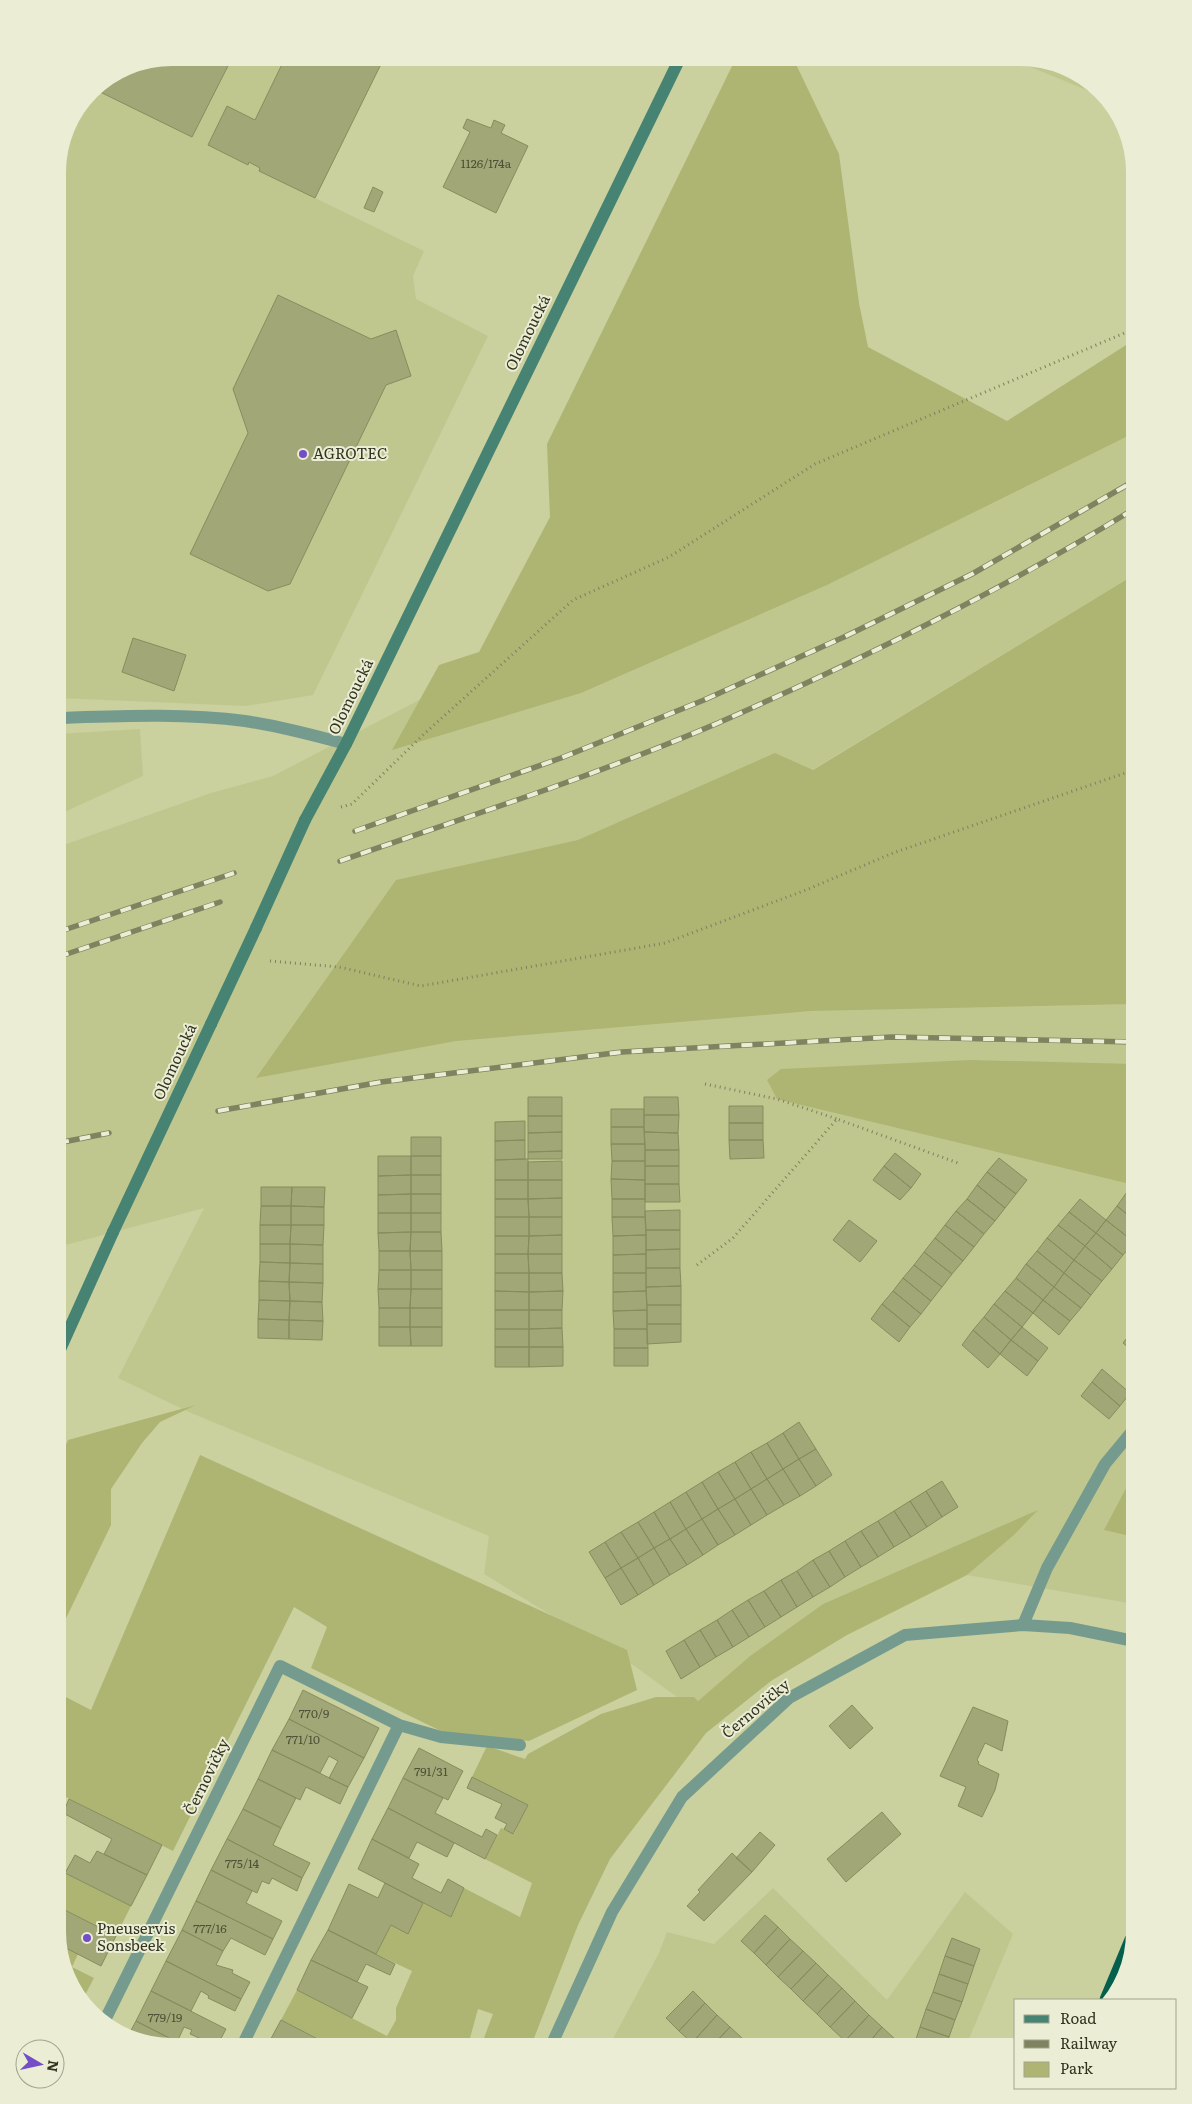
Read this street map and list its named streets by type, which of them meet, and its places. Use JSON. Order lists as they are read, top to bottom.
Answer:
{
  "streets": {
    "main road": ["Olomoucká"],
    "street": ["Černovičky"]
  },
  "places": ["AGROTEC", "Pneuservis Sonsbeek"],
  "house_numbers": [
    "1126/174a",
    "770/9",
    "771/10",
    "791/31",
    "775/14",
    "777/16",
    "779/19"
  ],
  "legend": ["Road", "Railway", "Park"],
  "north": "right"
}
